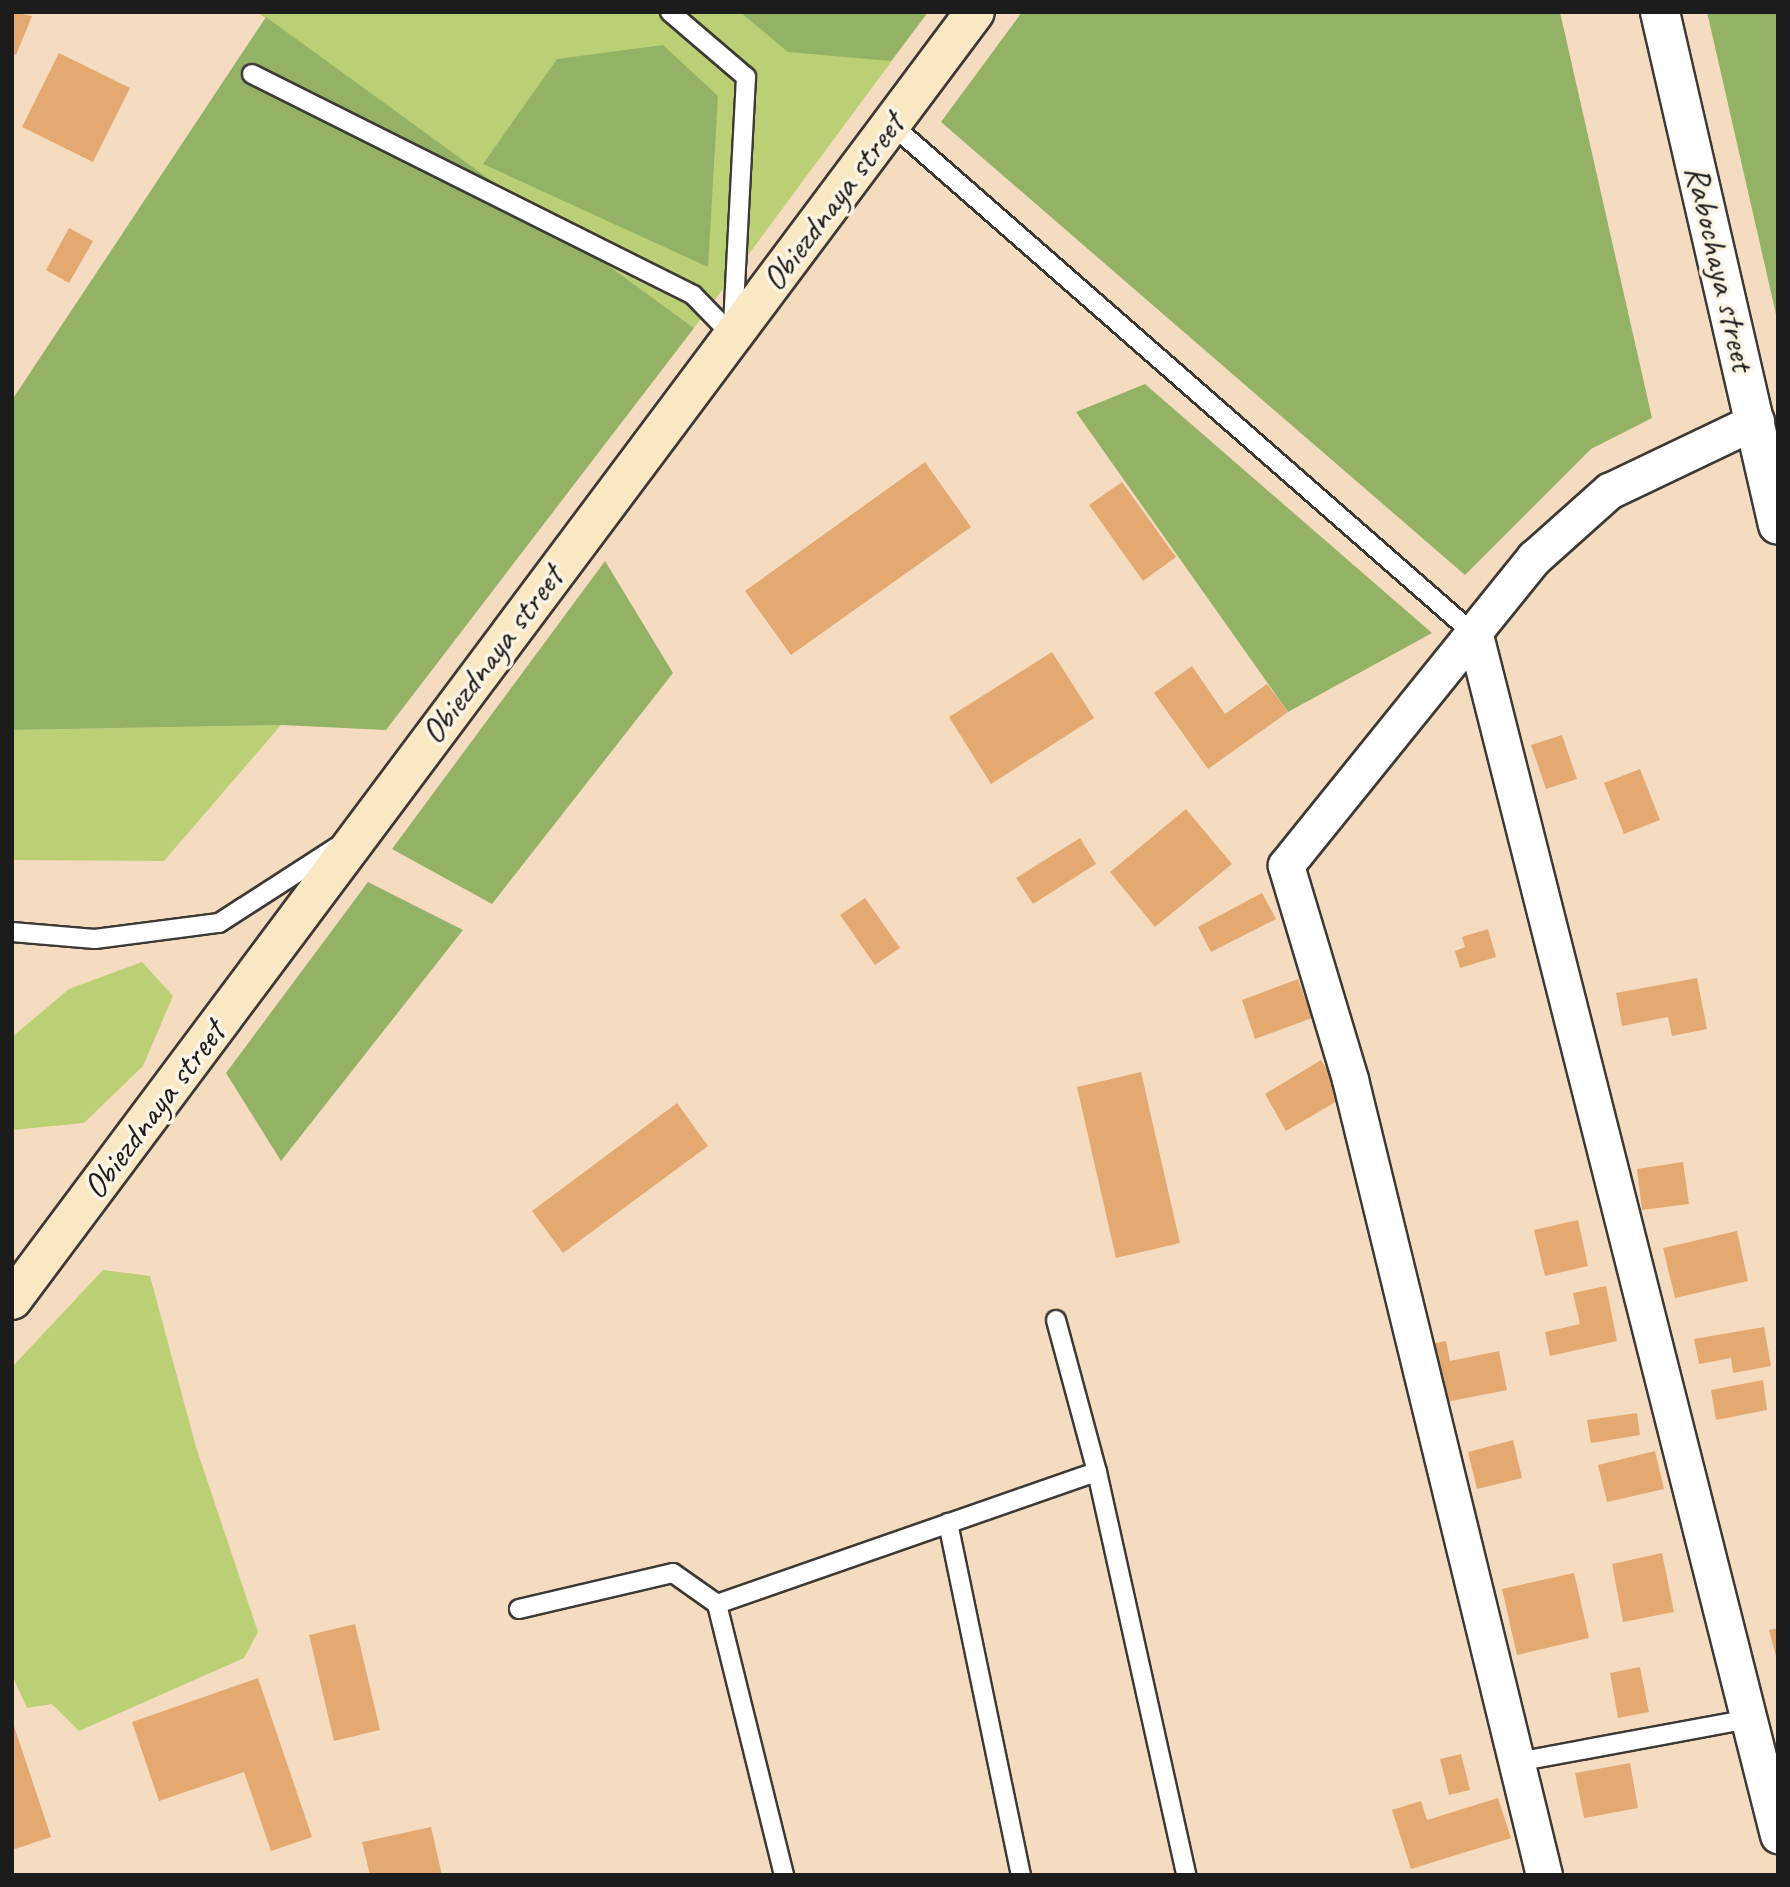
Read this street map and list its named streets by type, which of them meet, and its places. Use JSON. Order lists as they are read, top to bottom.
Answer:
{
  "streets": {
    "main road": ["Obiezdnaya street"],
    "street": ["Rabochaya street"]
  }
}
